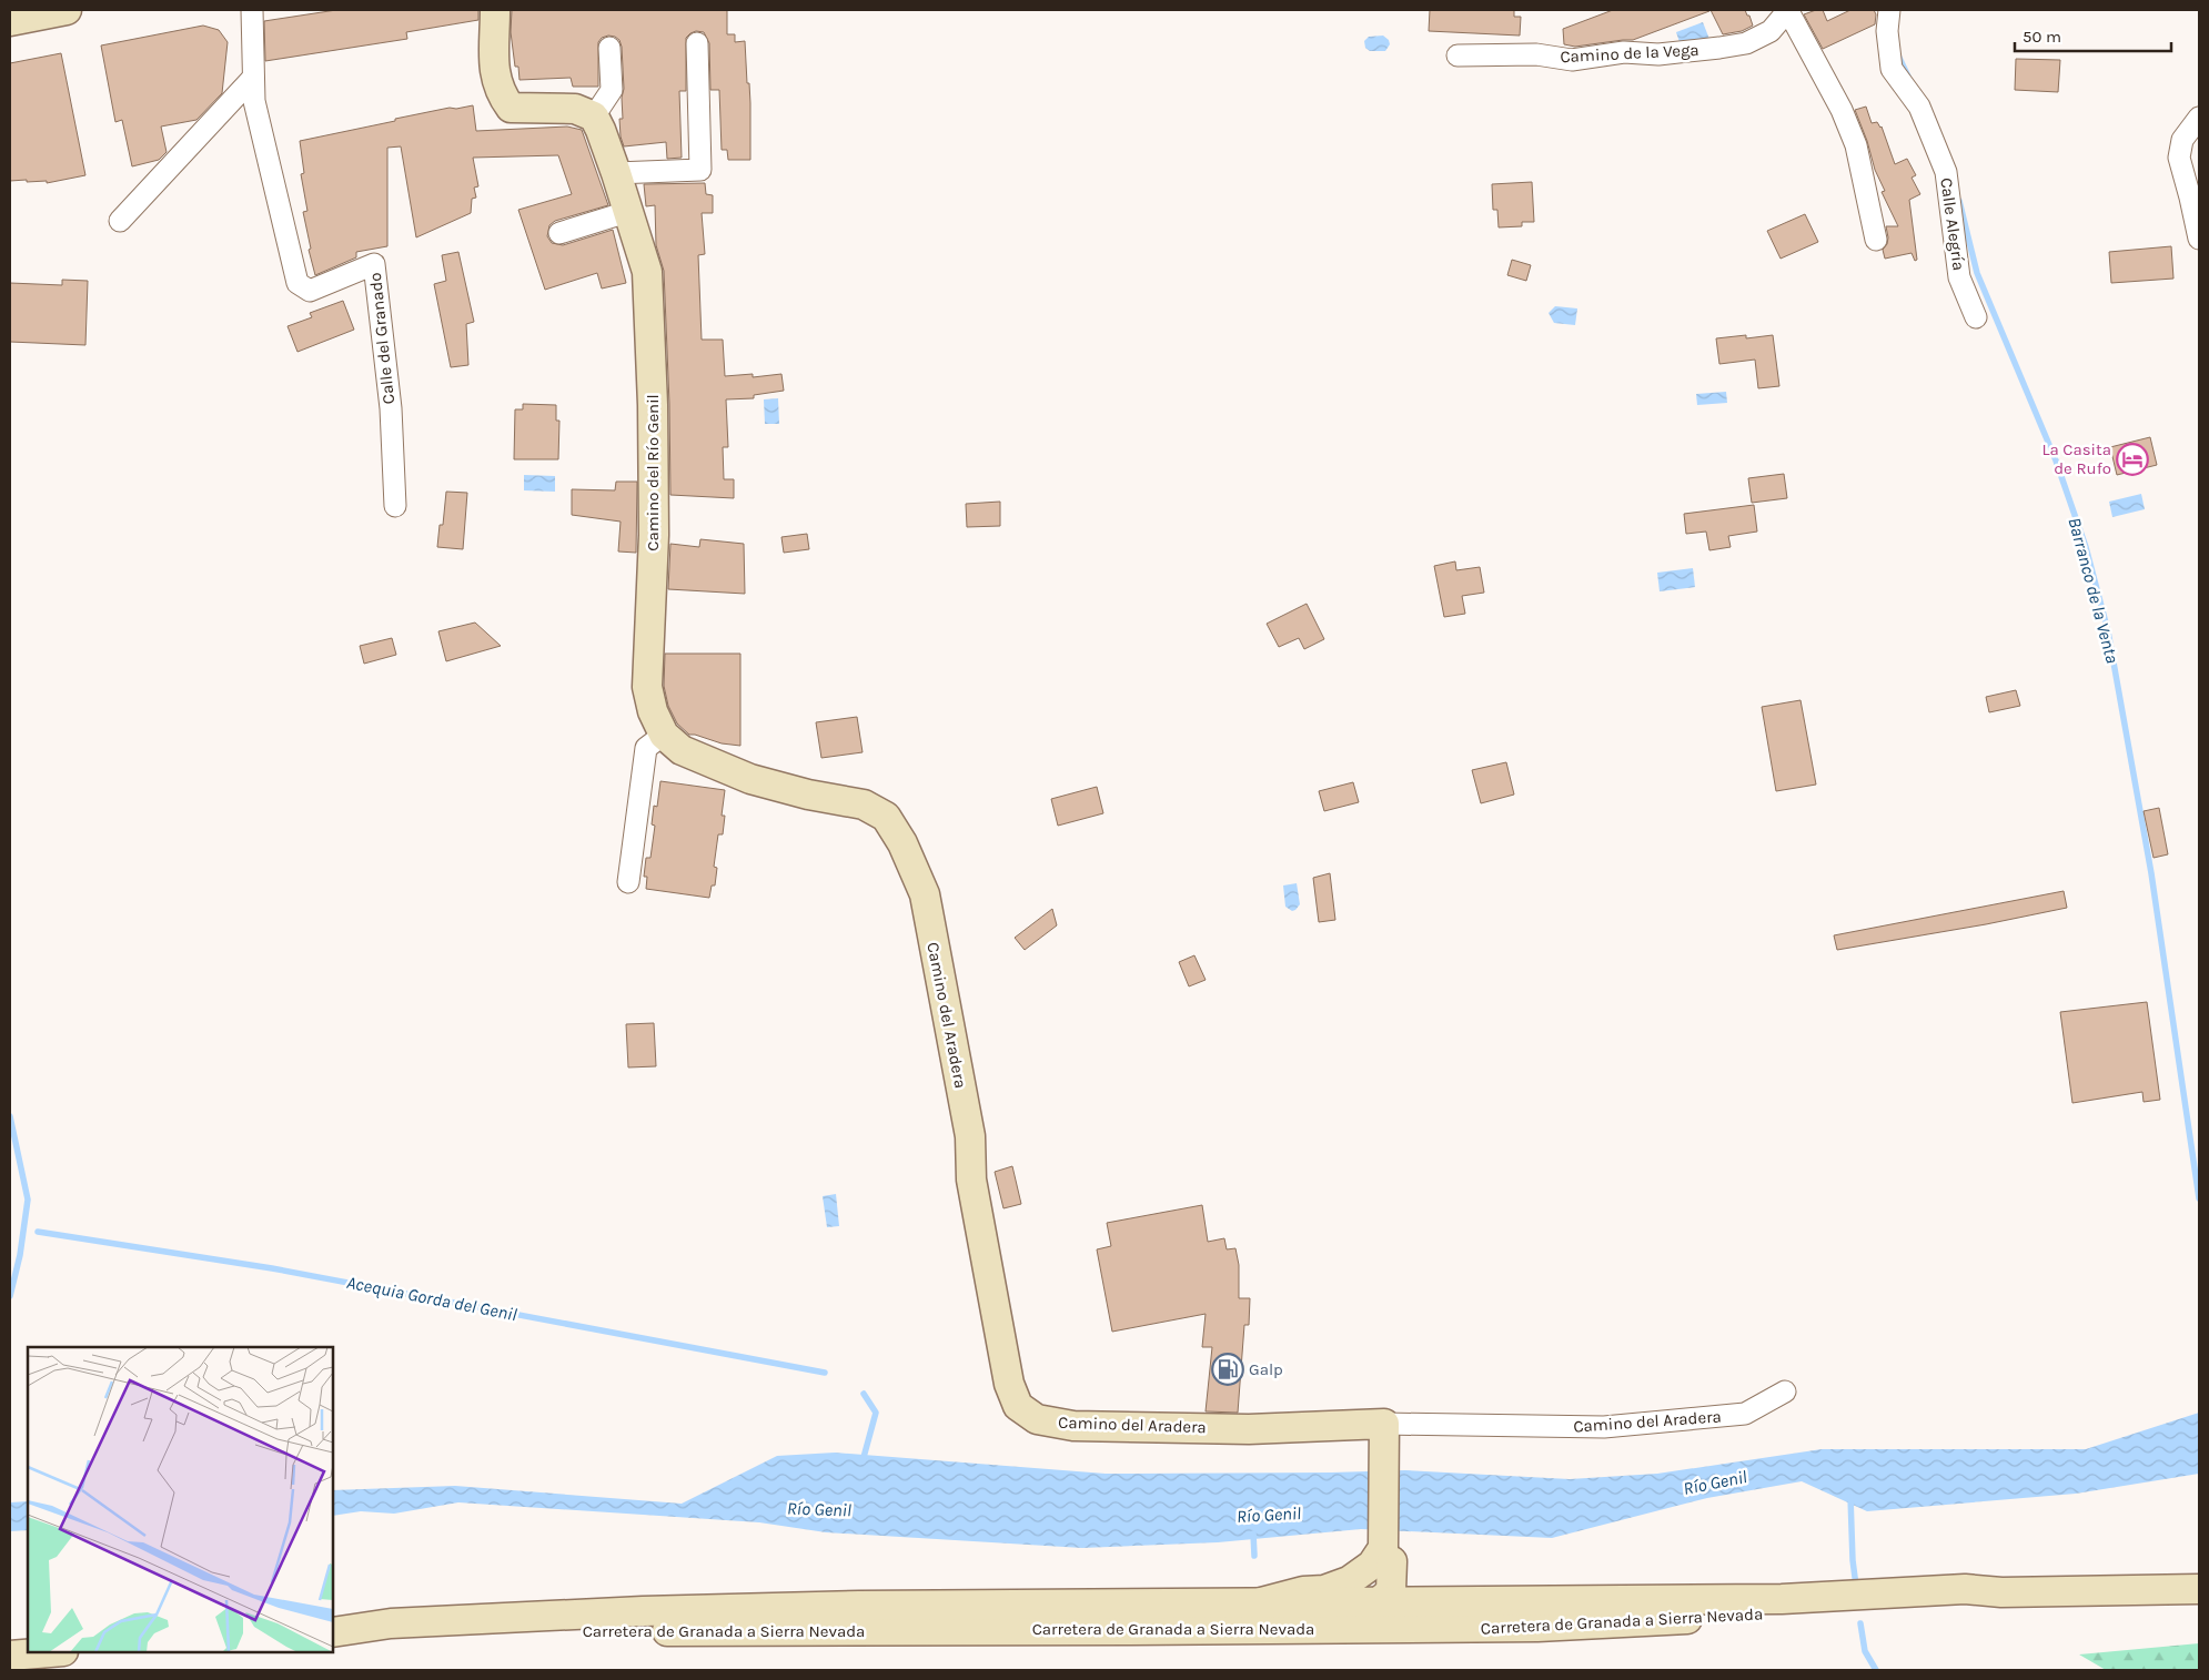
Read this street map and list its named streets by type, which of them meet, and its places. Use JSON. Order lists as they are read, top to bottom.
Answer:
{
  "streets": {
    "main road": ["Camino del Río Genil", "Camino del Aradera", "Carretera de Granada a Sierra Nevada"],
    "street": ["Camino de la Vega", "Calle Alegría", "Calle del Granado"]
  },
  "crossings": [
    ["Camino del Río Genil", "Camino del Aradera"]
  ],
  "water": ["Barranco de la Venta", "Acequia Gorda del Genil", "Río Genil"],
  "places": {
    "hotel": ["La Casita de Rufo"],
    "fuel station": ["Galp"]
  },
  "scale_bar": "50 m"
}
